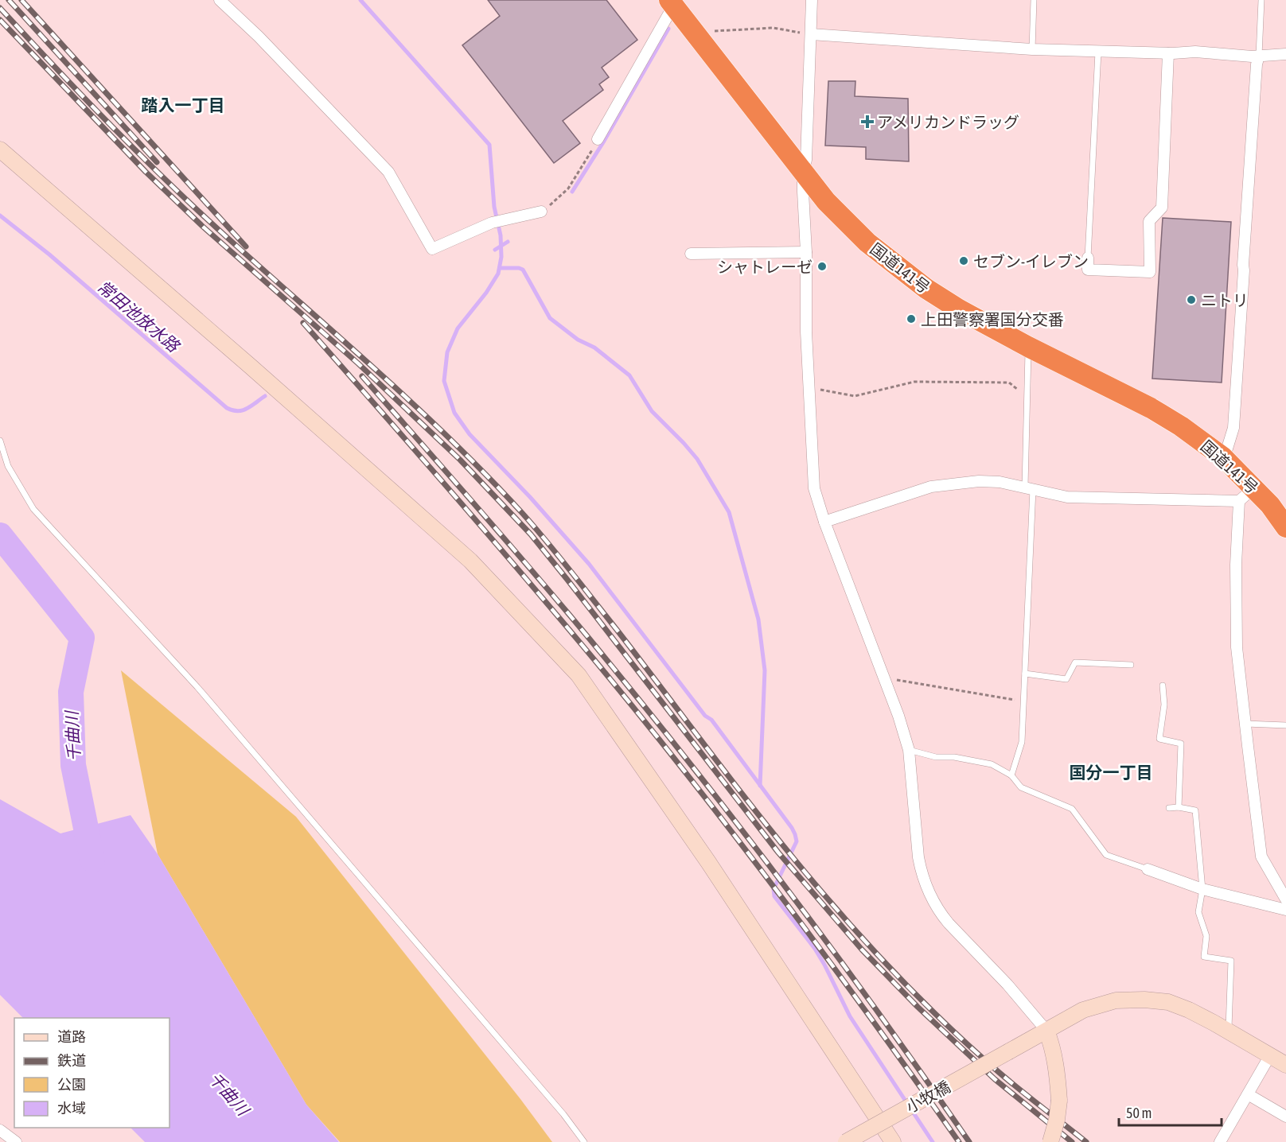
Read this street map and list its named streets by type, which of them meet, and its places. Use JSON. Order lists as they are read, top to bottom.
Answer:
{
  "streets": {
    "highway": ["国道141号"],
    "street": ["小牧橋"]
  },
  "districts": ["踏入一丁目", "国分一丁目"],
  "water": ["常田池放水路", "千曲川"],
  "places": {
    "health": ["アメリカンドラッグ"],
    "other": [
      "セブン-イレブン",
      "シャトレーゼ",
      "ニトリ",
      "上田警察署国分交番"
    ]
  },
  "legend": [
    "道路",
    "鉄道",
    "公園",
    "水域"
  ],
  "scale_bar": "50 m"
}
